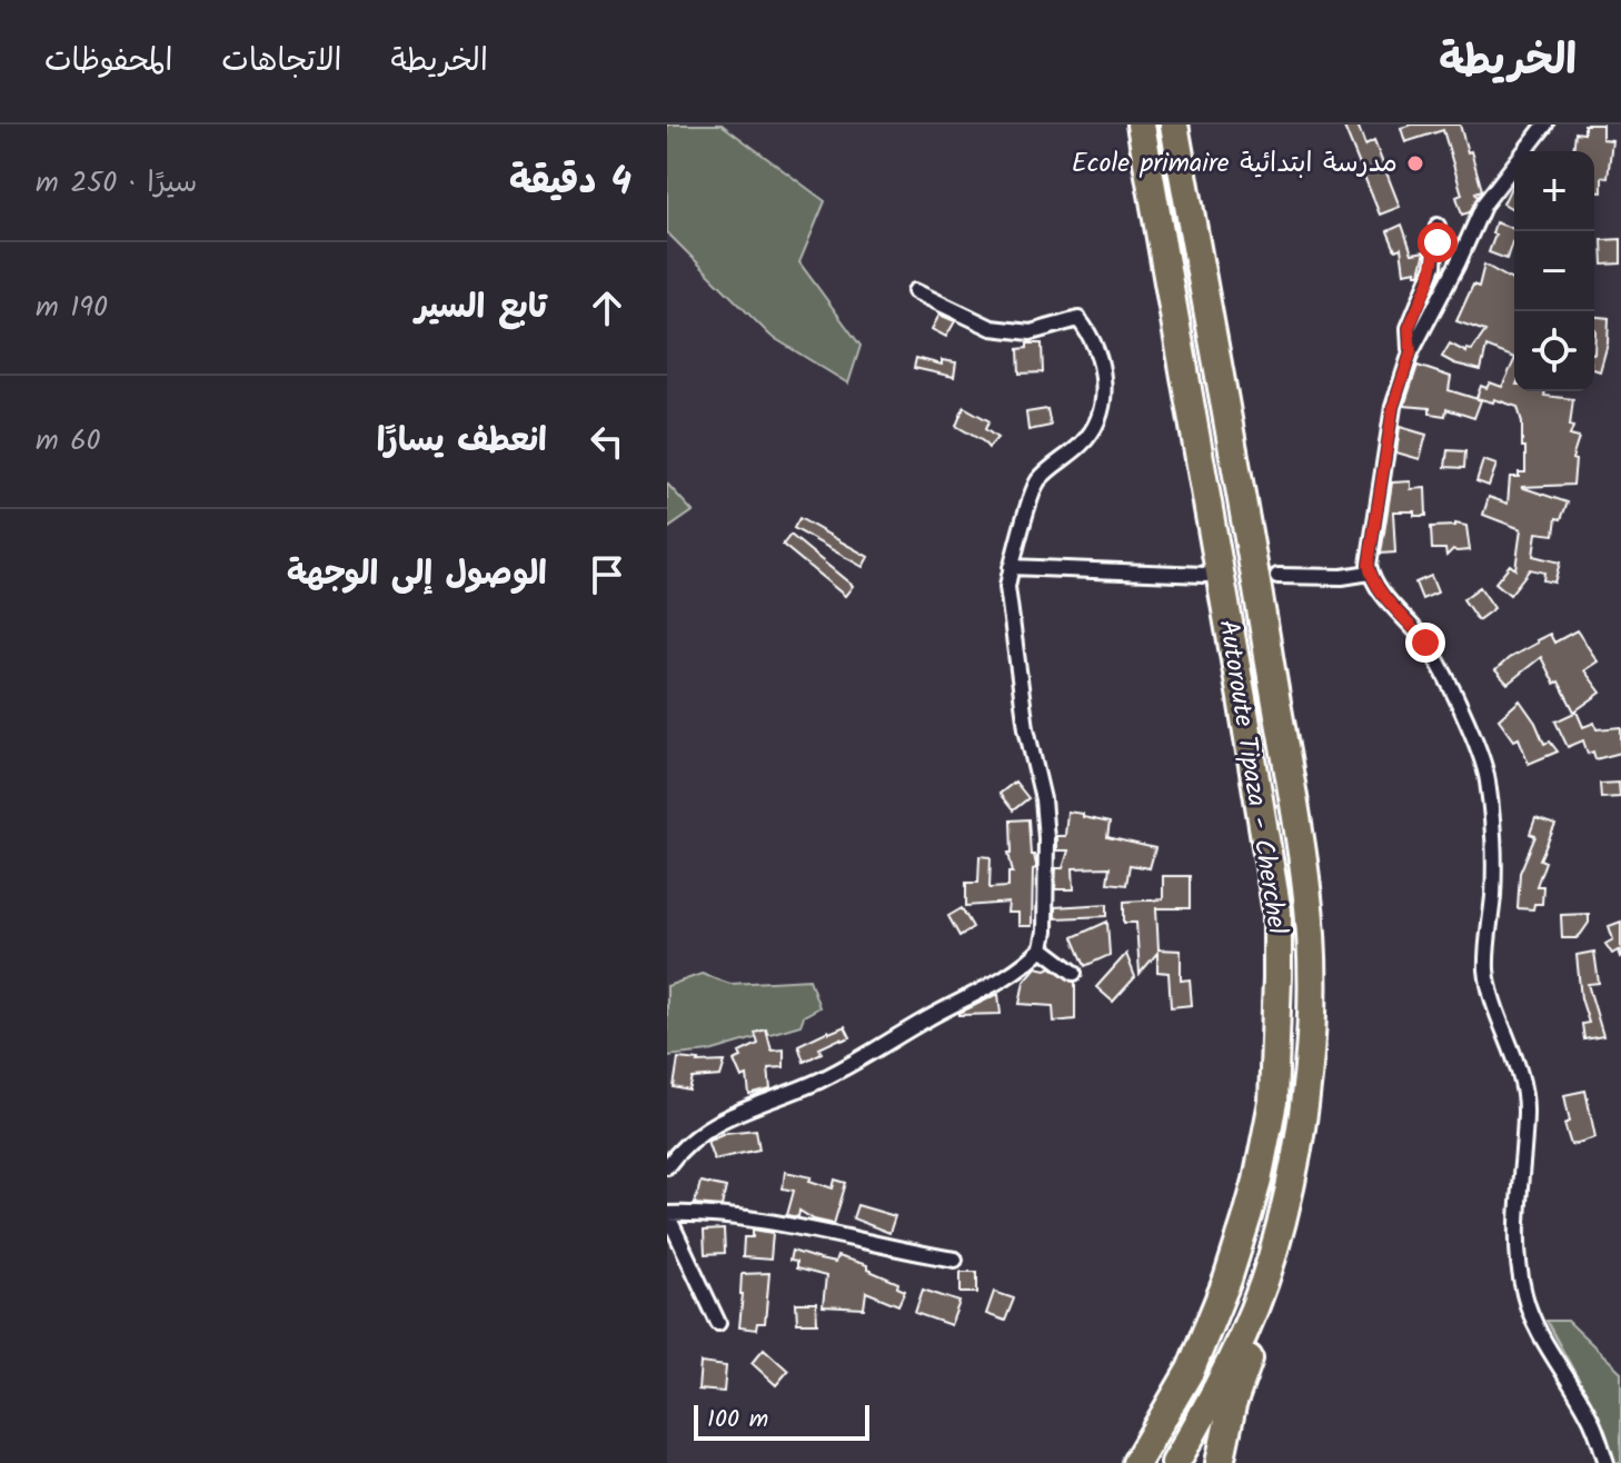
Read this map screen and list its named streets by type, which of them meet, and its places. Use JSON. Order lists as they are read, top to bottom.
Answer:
{
  "streets": {
    "highway": ["Autoroute Tipaza - Cherchel"]
  },
  "places": ["Ecole primaire مدرسة ابتدائية"],
  "scale_bar": "100 m",
  "page": {
    "header": "الخريطة",
    "nav": ["الخريطة", "الاتجاهات", "المحفوظات"],
    "heading": ["4 دقيقة", "سيرًا · 250 m"],
    "map_buttons": ["+", "−"],
    "list": [
      ["تابع السير", "190 m"],
      ["انعطف يسارًا", "60 m"],
      "الوصول إلى الوجهة"
    ],
    "scale": "100 m"
  }
}
